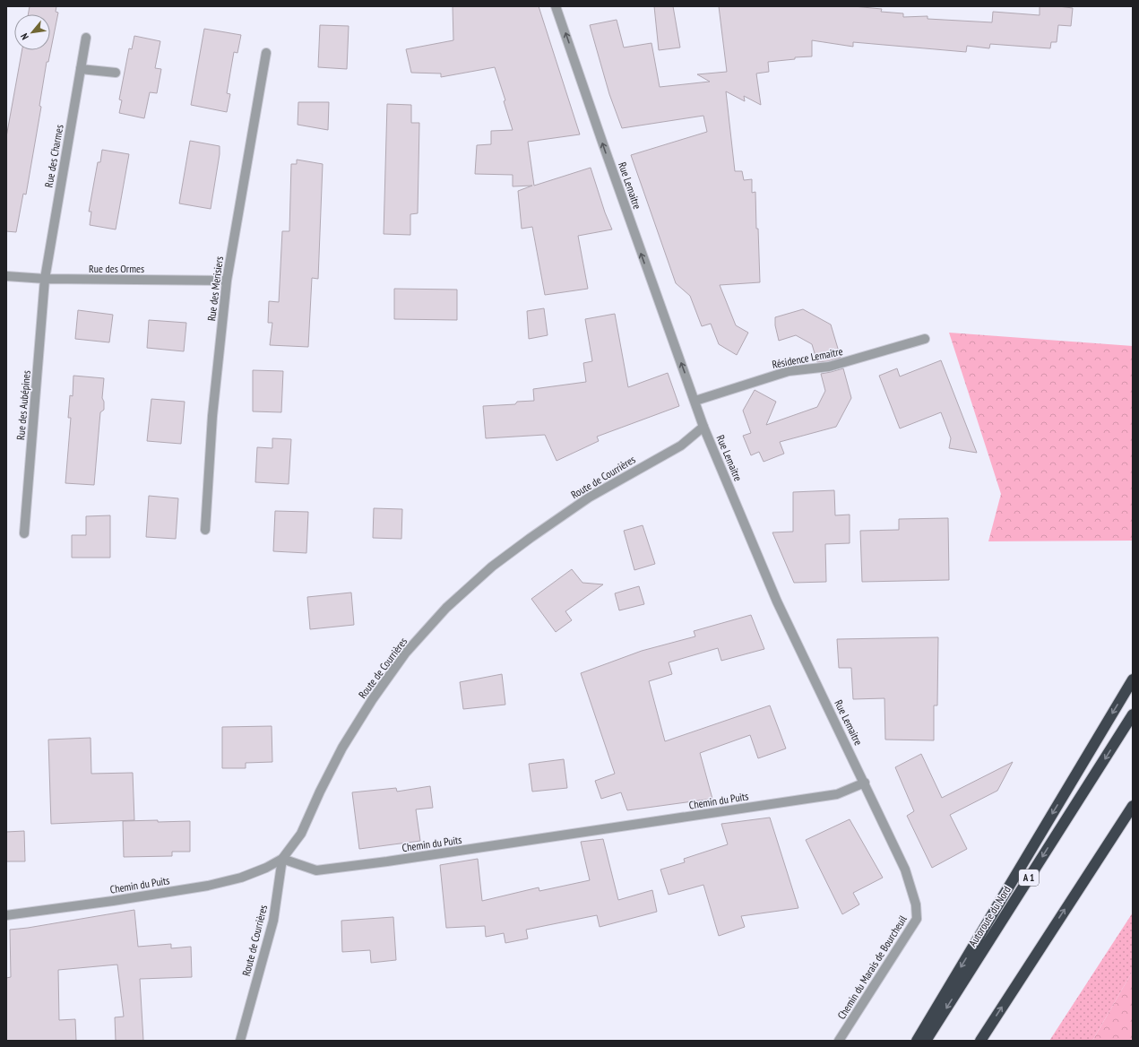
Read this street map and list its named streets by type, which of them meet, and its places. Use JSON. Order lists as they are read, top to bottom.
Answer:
{
  "streets": {
    "highway": ["A 1", "Autoroute du Nord"],
    "street": [
      "Rue des Charmes",
      "Rue Lemaitre",
      "Rue des Ormes",
      "Rue des Merisiers",
      "Résidence Lemaitre",
      "Rue des Aubépines",
      "Route de Courrières",
      "Chemin du Puits",
      "Chemin du Marais de Bourcheuil"
    ]
  },
  "crossings": [
    ["Rue des Charmes", "Rue des Ormes"],
    ["Rue des Charmes", "Rue des Aubépines"],
    ["Rue Lemaitre", "Résidence Lemaitre"],
    ["Rue Lemaitre", "Route de Courrières"],
    ["Rue Lemaitre", "Chemin du Puits"],
    ["Rue Lemaitre", "Chemin du Marais de Bourcheuil"],
    ["Rue des Ormes", "Rue des Merisiers"],
    ["Rue des Ormes", "Rue des Aubépines"],
    ["Route de Courrières", "Chemin du Puits"]
  ],
  "one_way": ["Rue Lemaitre"],
  "north": "bottom left"
}
